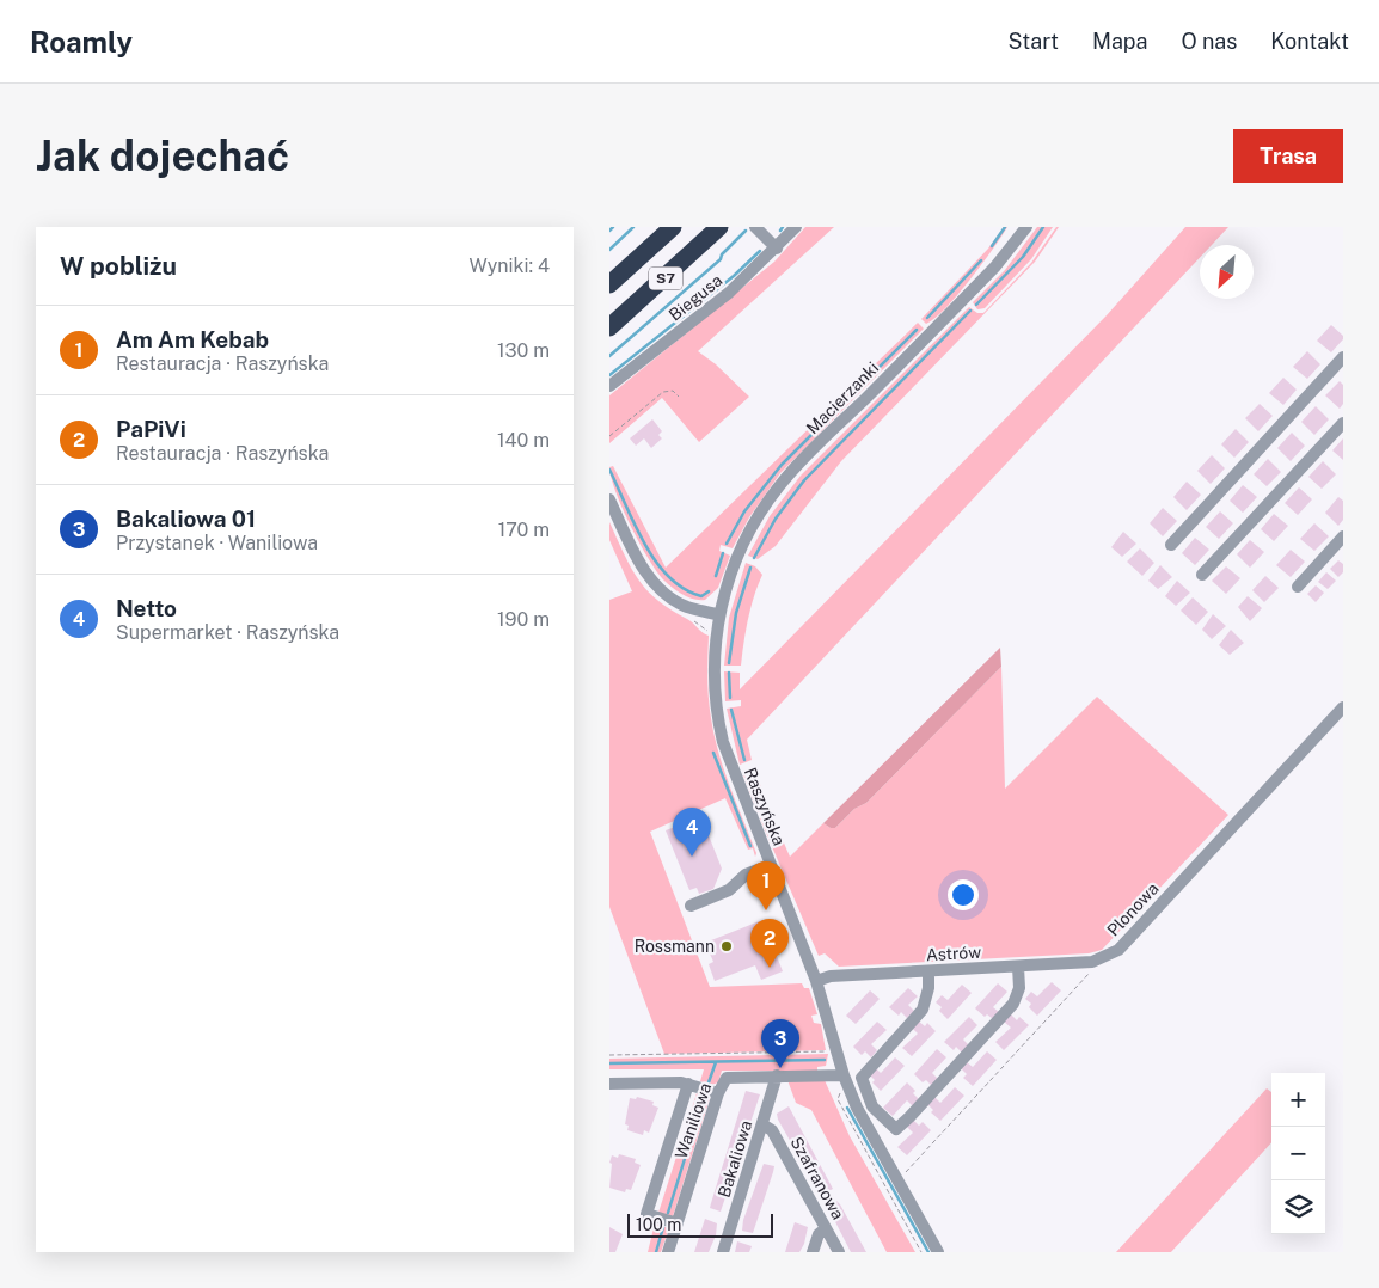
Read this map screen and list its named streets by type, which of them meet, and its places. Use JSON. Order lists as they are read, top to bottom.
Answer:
{
  "streets": {
    "highway": ["S7"],
    "street": [
      "Biegusa",
      "Macierzanki",
      "Raszyńska",
      "Plonowa",
      "Astrów",
      "Waniliowa",
      "Bakaliowa",
      "Szafranowa"
    ]
  },
  "crossings": [
    ["Macierzanki", "Raszyńska"],
    ["Raszyńska", "Astrów"],
    ["Raszyńska", "Waniliowa"],
    ["Plonowa", "Astrów"],
    ["Waniliowa", "Bakaliowa"],
    ["Bakaliowa", "Szafranowa"]
  ],
  "places": ["Rossmann"],
  "scale_bar": "100 m",
  "north": "bottom left",
  "page": {
    "header": "Roamly",
    "nav": [
      "Start",
      "Mapa",
      "O nas",
      "Kontakt"
    ],
    "buttons": "Trasa",
    "title": "Jak dojechać",
    "heading": ["W pobliżu", "Wyniki: 4"],
    "list": [
      {
        "mark": "1",
        "name": "Am Am Kebab",
        "note": "Restauracja · Raszyńska",
        "value": "130 m"
      },
      {
        "mark": "2",
        "name": "PaPiVi",
        "note": "Restauracja · Raszyńska",
        "value": "140 m"
      },
      {
        "mark": "3",
        "name": "Bakaliowa 01",
        "note": "Przystanek · Waniliowa",
        "value": "170 m"
      },
      {
        "mark": "4",
        "name": "Netto",
        "note": "Supermarket · Raszyńska",
        "value": "190 m"
      }
    ],
    "pins": [
      "4",
      "1",
      "2",
      "3"
    ],
    "map_buttons": ["+", "−"],
    "scale": "100 m"
  }
}
